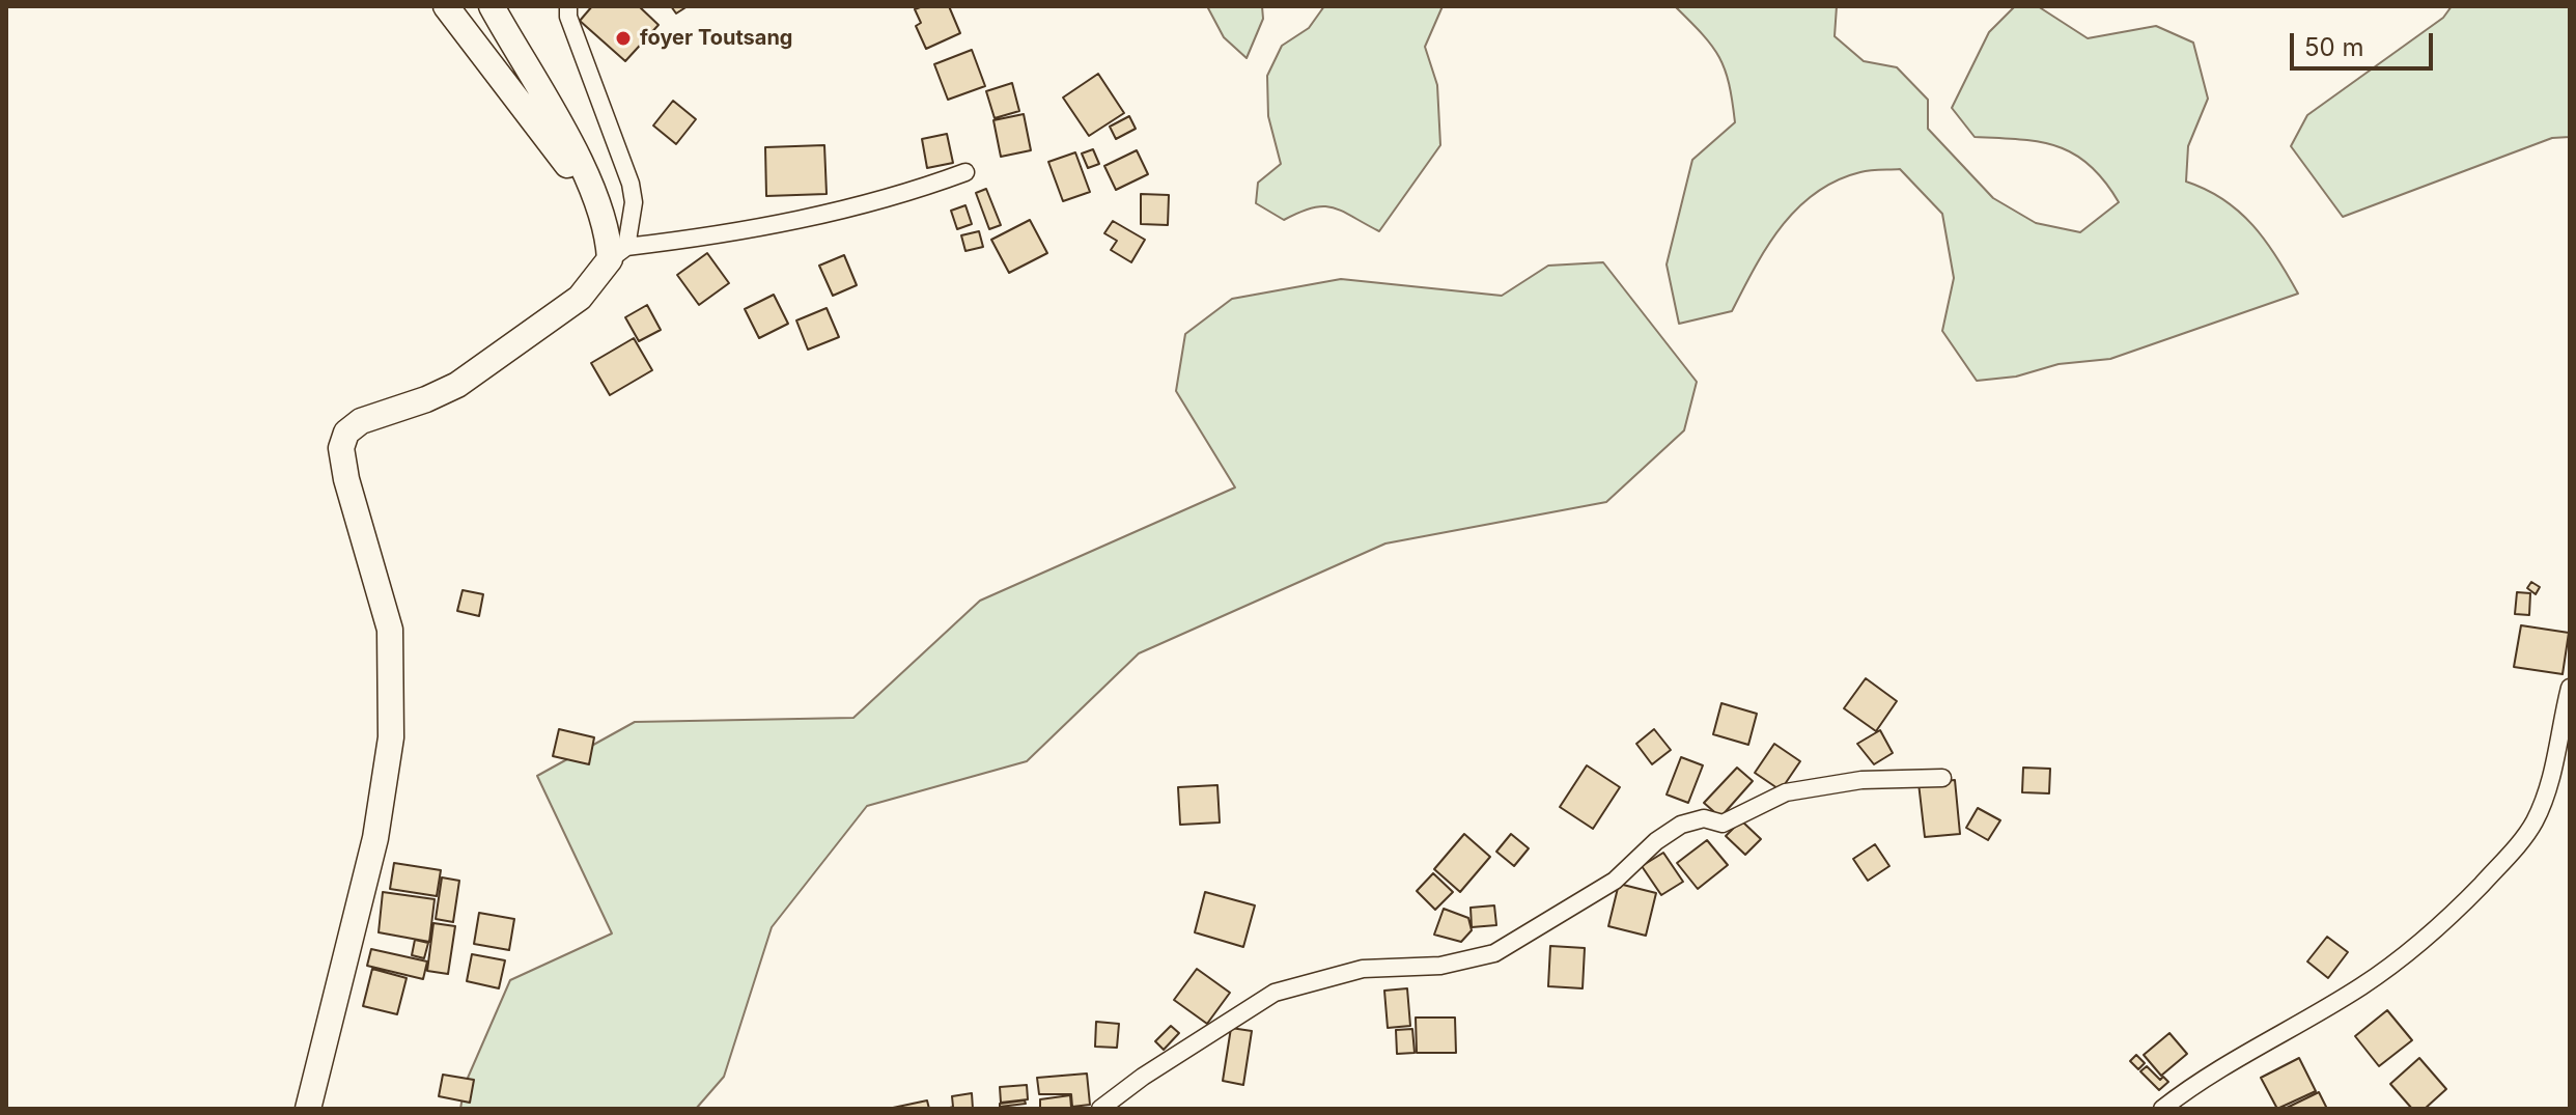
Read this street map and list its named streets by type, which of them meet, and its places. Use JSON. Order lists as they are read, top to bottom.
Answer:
{
  "places": ["foyer Toutsang"],
  "scale_bar": "50 m"
}
